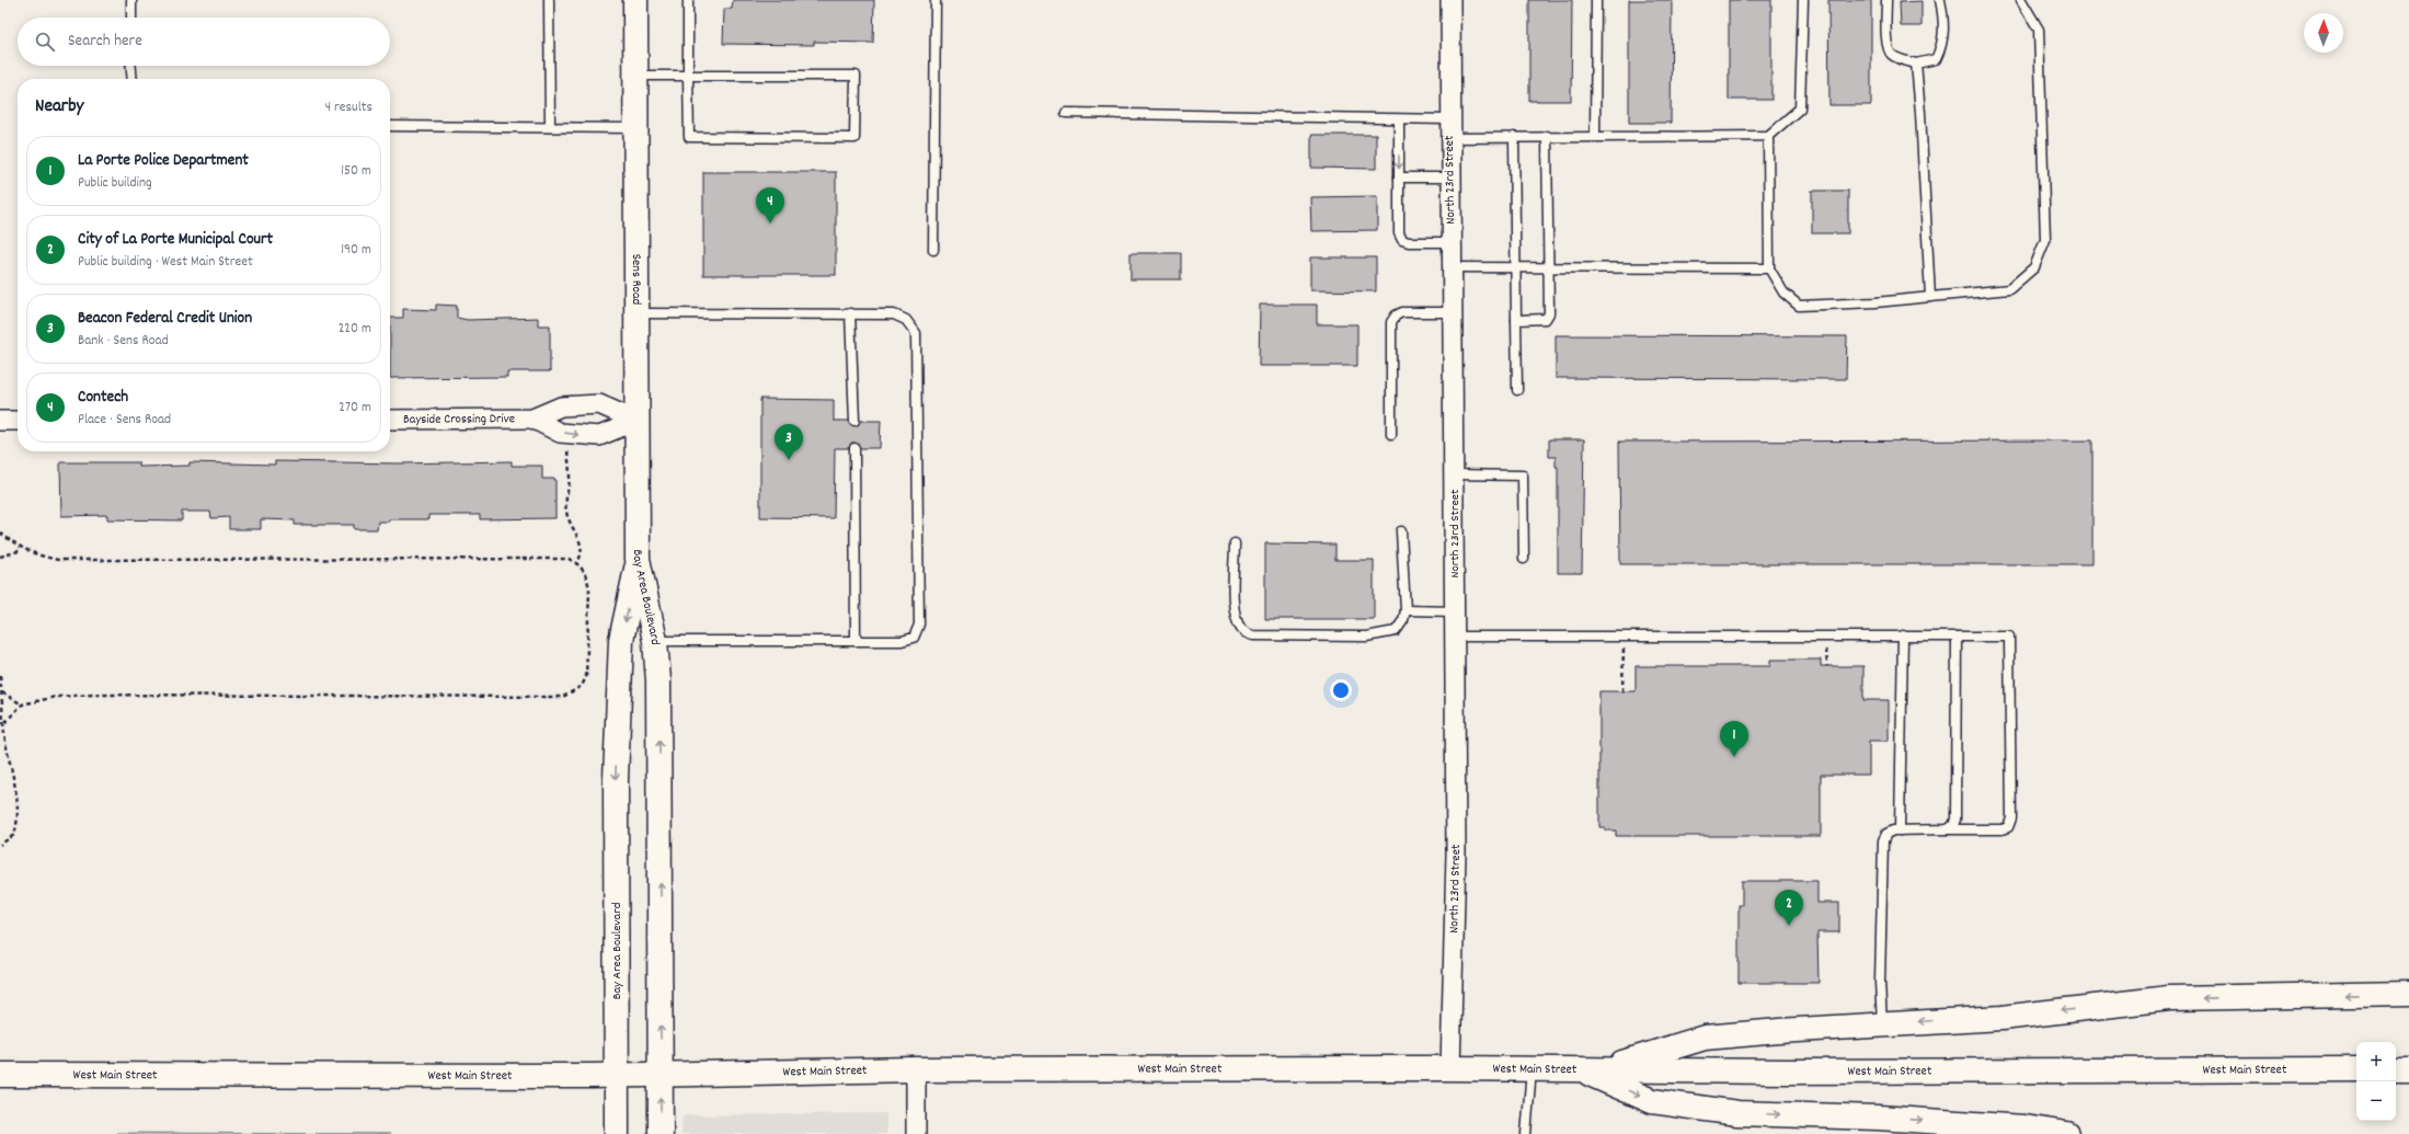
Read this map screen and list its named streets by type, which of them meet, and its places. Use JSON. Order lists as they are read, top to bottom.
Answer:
{
  "streets": {
    "main road": ["Sens Road", "Bay Area Boulevard", "West Main Street"],
    "street": ["North 23rd Street", "Bayside Crossing Drive"]
  },
  "crossings": [
    ["North 23rd Street", "West Main Street"],
    ["Sens Road", "Bayside Crossing Drive"],
    ["Sens Road", "Bay Area Boulevard"],
    ["Bay Area Boulevard", "West Main Street"]
  ],
  "north": "top",
  "page": {
    "search": "Search here",
    "heading": ["Nearby", "4 results"],
    "list": [
      {
        "mark": "1",
        "name": "La Porte Police Department",
        "note": "Public building",
        "value": "150 m"
      },
      {
        "mark": "2",
        "name": "City of La Porte Municipal Court",
        "note": "Public building · West Main Street",
        "value": "190 m"
      },
      {
        "mark": "3",
        "name": "Beacon Federal Credit Union",
        "note": "Bank · Sens Road",
        "value": "220 m"
      },
      {
        "mark": "4",
        "name": "Contech",
        "note": "Place · Sens Road",
        "value": "270 m"
      }
    ],
    "pins": [
      "4",
      "3",
      "1",
      "2"
    ],
    "map_buttons": ["+", "−"]
  }
}
